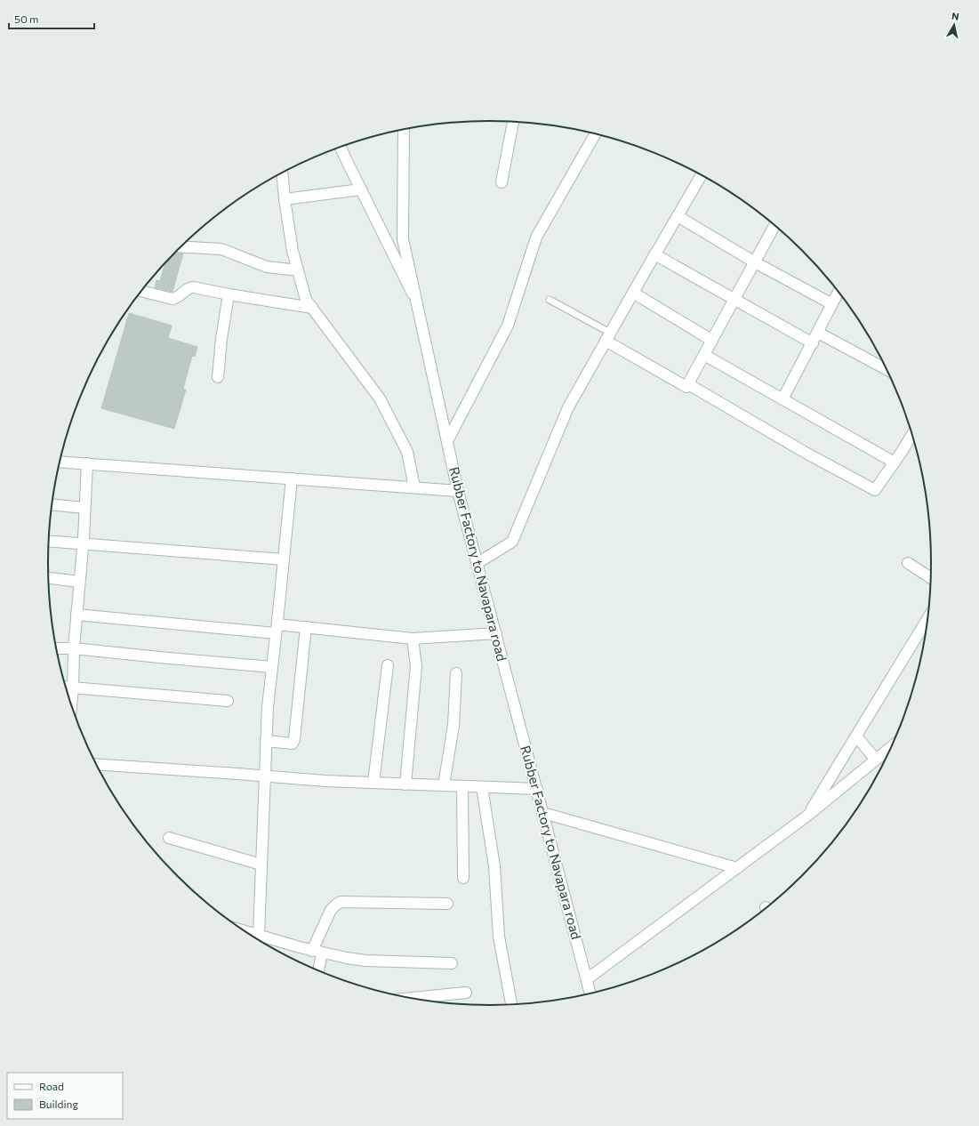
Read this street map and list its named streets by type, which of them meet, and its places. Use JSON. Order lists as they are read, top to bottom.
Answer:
{
  "streets": {
    "street": ["Rubber Factory to Navapara road"]
  },
  "legend": ["Road", "Building"],
  "scale_bar": "50 m",
  "north": "top"
}
